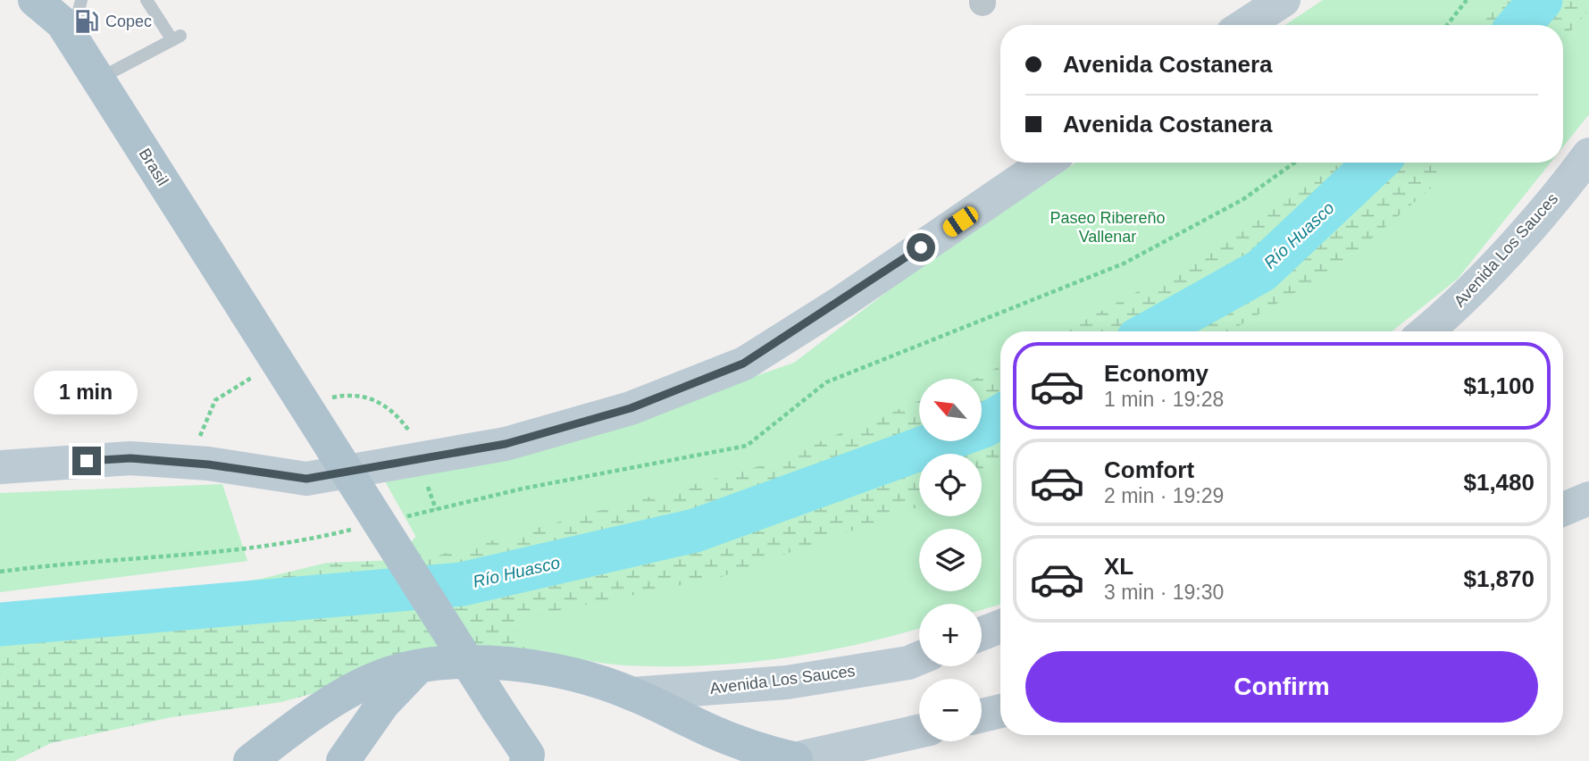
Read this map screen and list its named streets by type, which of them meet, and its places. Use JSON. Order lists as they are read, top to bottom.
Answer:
{
  "streets": {
    "main road": ["Brasil", "Avenida Los Sauces"]
  },
  "water": ["Río Huasco"],
  "parks": ["Paseo Ribereño Vallenar"],
  "places": {
    "fuel station": ["Copec"]
  },
  "north": "top left",
  "page": {
    "banner": ["Avenida Costanera", "Avenida Costanera"],
    "list": [
      {
        "name": "Economy",
        "note": "1 min · 19:28",
        "value": "$1,100"
      },
      {
        "name": "Comfort",
        "note": "2 min · 19:29",
        "value": "$1,480"
      },
      {
        "name": "XL",
        "note": "3 min · 19:30",
        "value": "$1,870"
      }
    ],
    "bubble": "1 min",
    "map_buttons": ["+", "−"],
    "buttons": "Confirm"
  }
}
